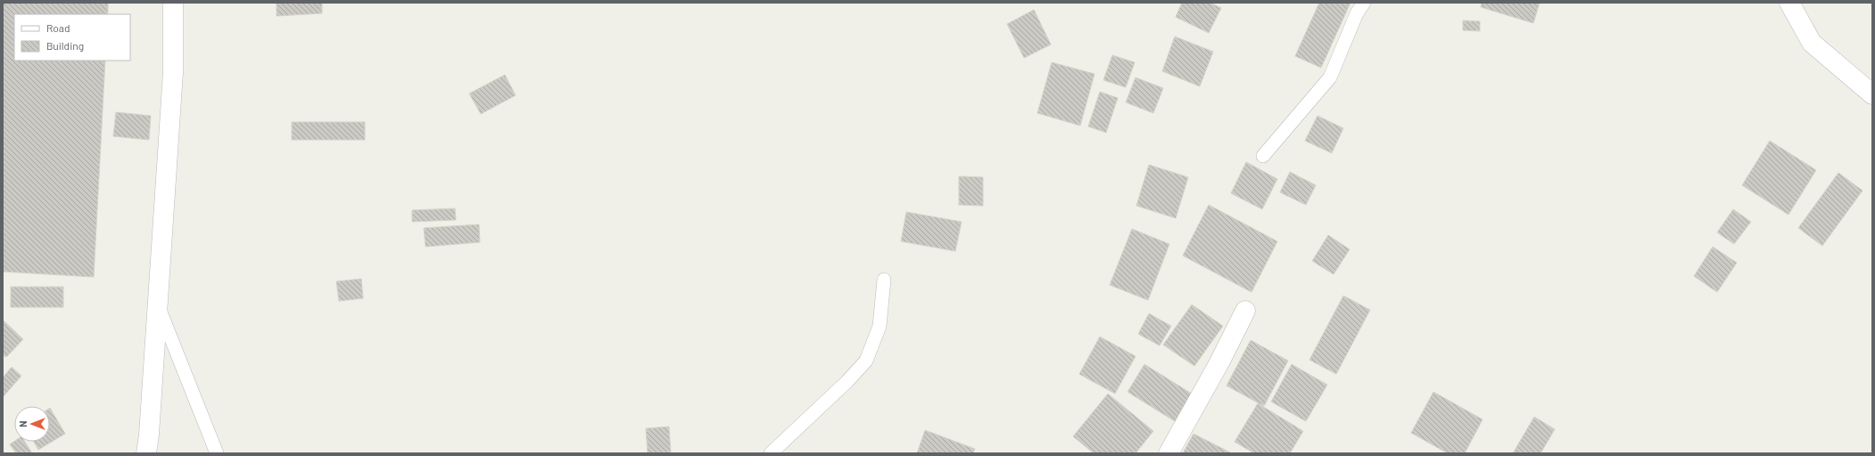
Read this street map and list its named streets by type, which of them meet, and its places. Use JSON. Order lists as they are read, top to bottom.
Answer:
{
  "legend": ["Road", "Building"],
  "north": "left"
}
